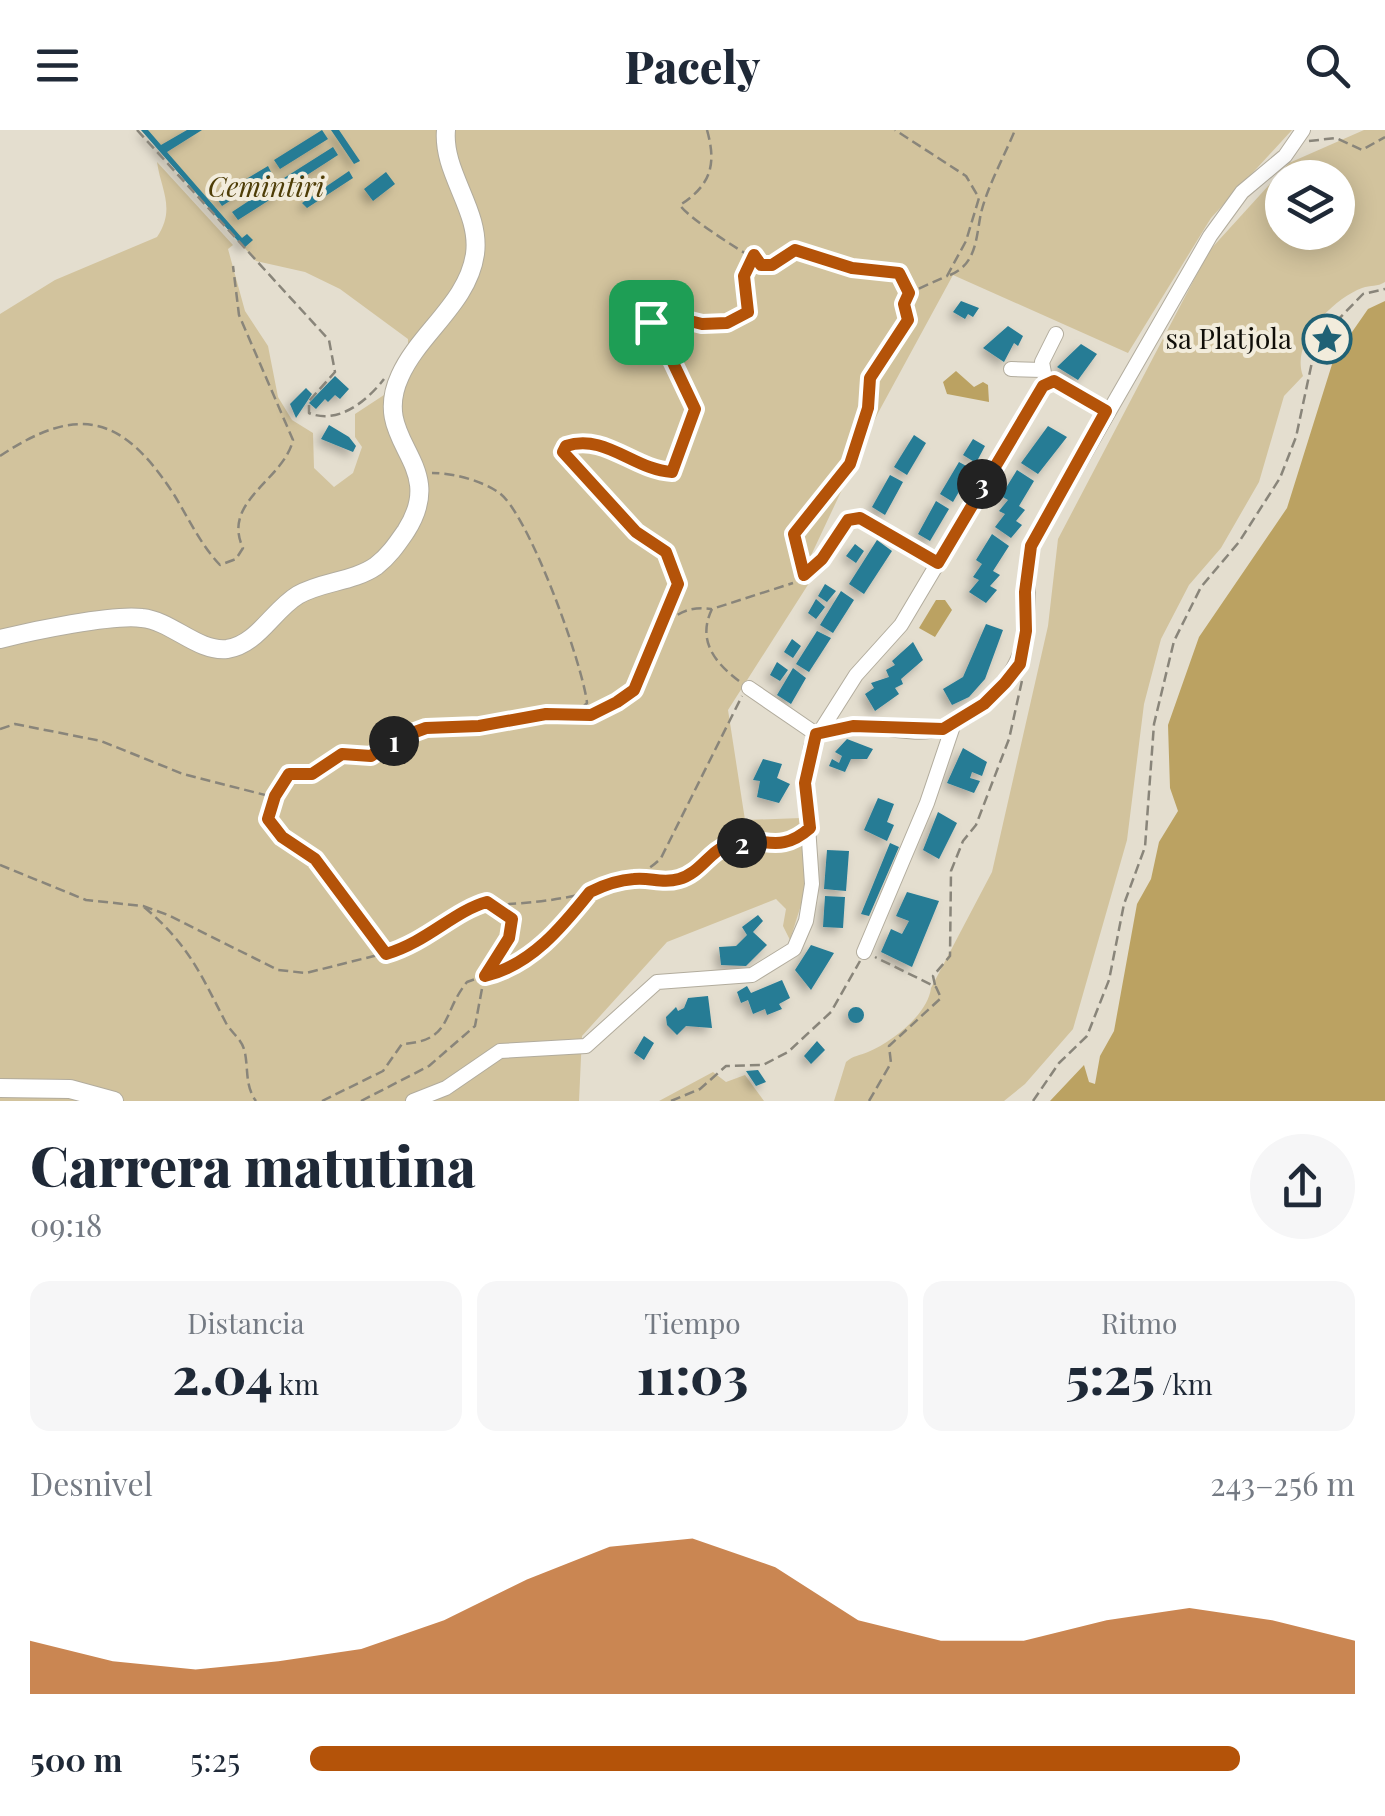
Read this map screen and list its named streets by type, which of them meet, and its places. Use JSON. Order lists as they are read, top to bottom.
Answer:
{
  "parks": ["Cemintiri"],
  "places": {
    "place": ["sa Platjola"]
  },
  "page": {
    "header": "Pacely",
    "pins": ["3", "1", "2"],
    "heading": ["Carrera matutina", "09:18"],
    "stats": [
      ["Distancia", "2.04 km"],
      ["Tiempo", "11:03"],
      ["Ritmo", "5:25 /km"]
    ],
    "chart": ["Desnivel", "243–256 m"],
    "list": [
      {
        "name": "500 m",
        "note": "5:25"
      }
    ]
  }
}
